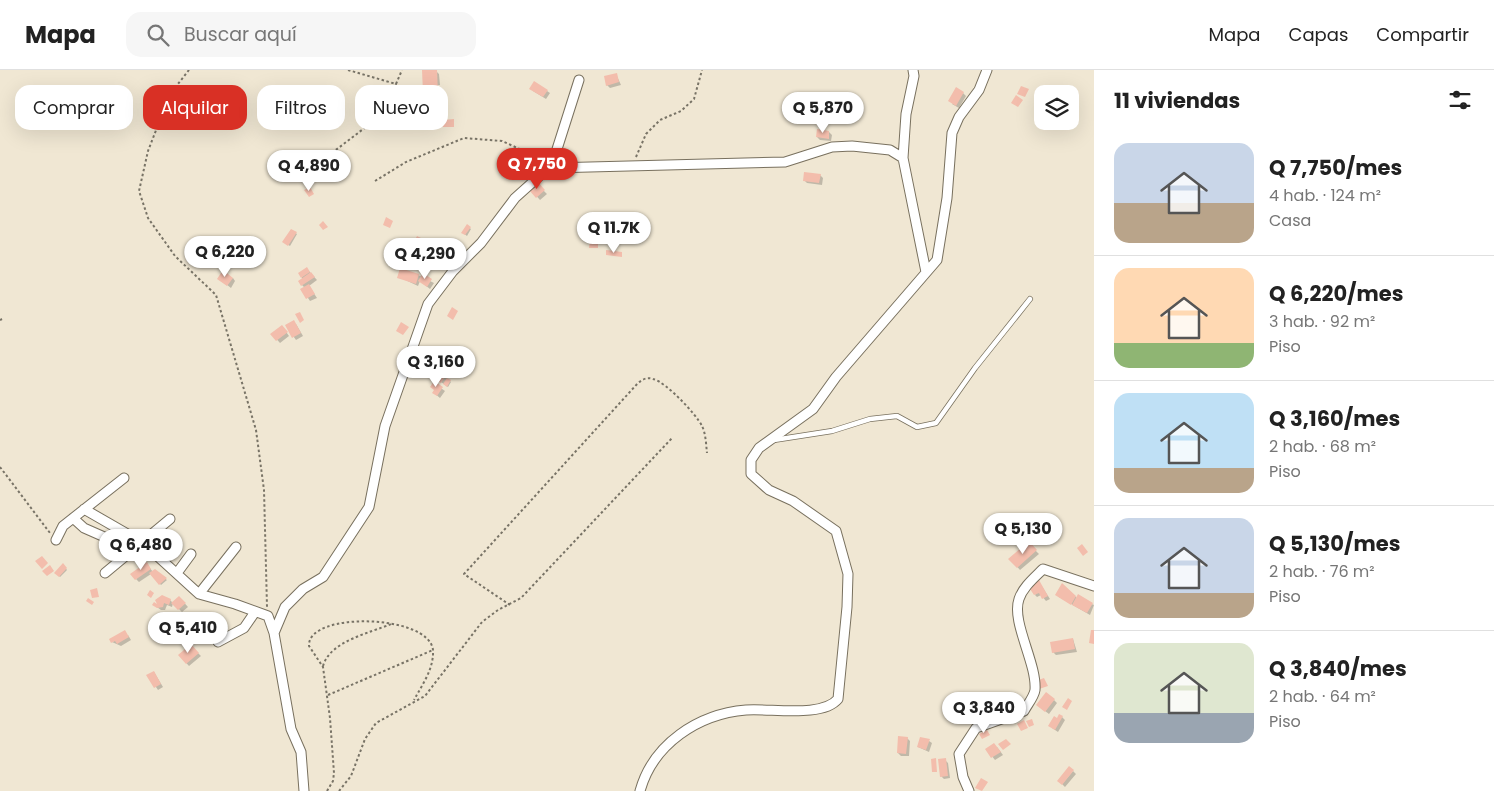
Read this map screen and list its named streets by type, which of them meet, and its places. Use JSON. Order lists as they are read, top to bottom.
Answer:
{
  "page": {
    "header": "Mapa",
    "search": "Buscar aquí",
    "nav": ["Mapa", "Capas", "Compartir"],
    "heading": "11 viviendas",
    "chip": [
      "Comprar",
      "Alquilar",
      "Filtros",
      "Nuevo"
    ],
    "price": [
      "Q 5,870",
      "Q 7,750",
      "Q 4,890",
      "Q 11.7K",
      "Q 6,220",
      "Q 4,290",
      "Q 3,160",
      "Q 5,130",
      "Q 6,480",
      "Q 5,410",
      "Q 3,840"
    ],
    "list": [
      {
        "name": "Q 7,750/mes",
        "note": "4 hab. · 124 m² · Casa"
      },
      {
        "name": "Q 6,220/mes",
        "note": "3 hab. · 92 m² · Piso"
      },
      {
        "name": "Q 3,160/mes",
        "note": "2 hab. · 68 m² · Piso"
      },
      {
        "name": "Q 5,130/mes",
        "note": "2 hab. · 76 m² · Piso"
      },
      {
        "name": "Q 3,840/mes",
        "note": "2 hab. · 64 m² · Piso"
      }
    ]
  }
}
